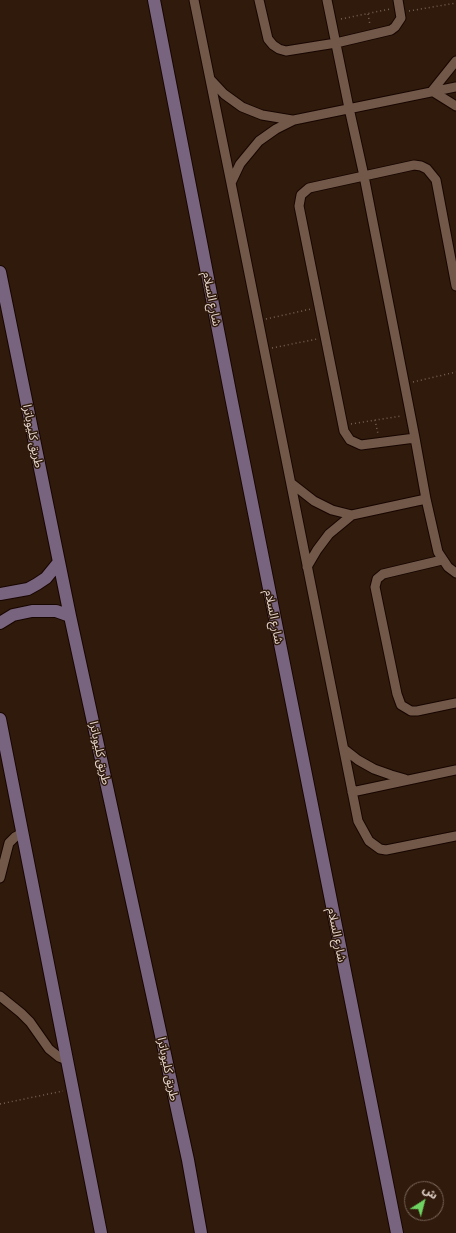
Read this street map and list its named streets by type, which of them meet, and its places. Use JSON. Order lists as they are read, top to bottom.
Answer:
{
  "streets": {
    "main road": ["شارع السلام", "طريق كليوباترا"]
  },
  "north": "top right"
}
